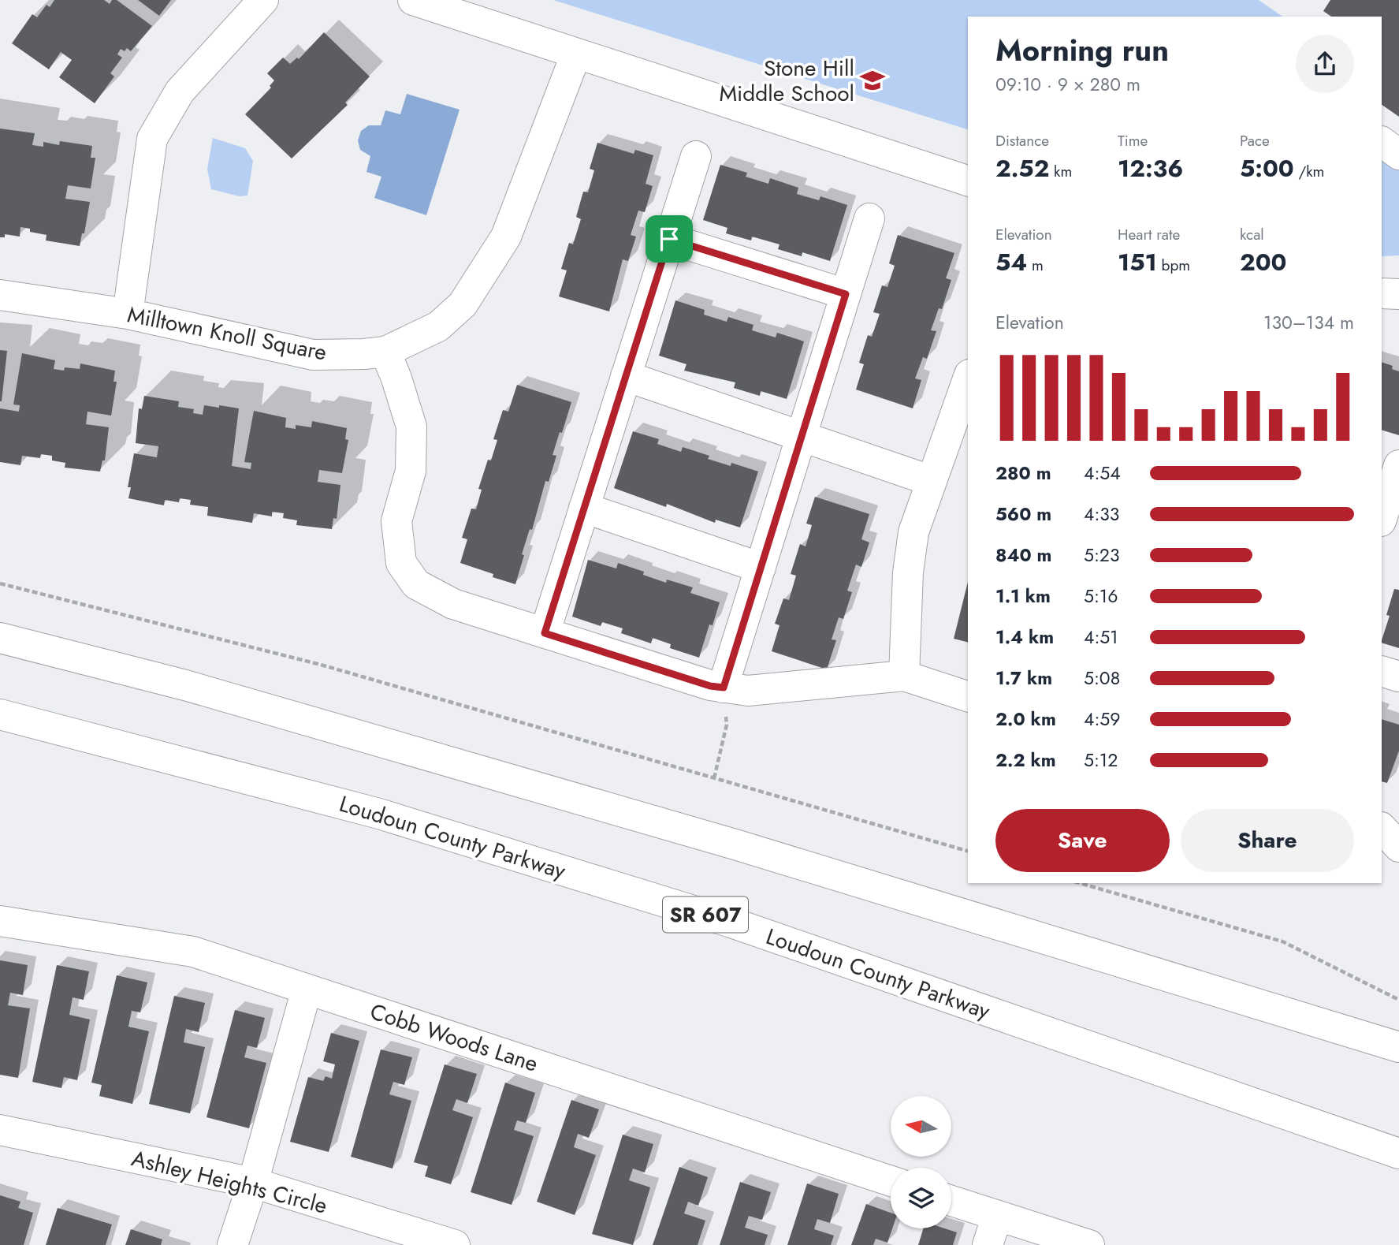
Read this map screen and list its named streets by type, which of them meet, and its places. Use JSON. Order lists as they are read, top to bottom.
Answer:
{
  "streets": {
    "street": [
      "Milltown Knoll Square",
      "Loudoun County Parkway",
      "SR 607",
      "Cobb Woods Lane",
      "Ashley Heights Circle"
    ]
  },
  "places": {
    "school or university": ["Stone Hill Middle School"]
  },
  "north": "left",
  "page": {
    "heading": ["Morning run", "09:10 · 9 × 280 m"],
    "stats": [
      ["Distance", "2.52 km"],
      ["Time", "12:36"],
      ["Pace", "5:00 /km"],
      ["Elevation", "54 m"],
      ["Heart rate", "151 bpm"],
      ["kcal", "200"]
    ],
    "chart": ["Elevation", "130–134 m"],
    "list": [
      {
        "name": "280 m",
        "note": "4:54"
      },
      {
        "name": "560 m",
        "note": "4:33"
      },
      {
        "name": "840 m",
        "note": "5:23"
      },
      {
        "name": "1.1 km",
        "note": "5:16"
      },
      {
        "name": "1.4 km",
        "note": "4:51"
      },
      {
        "name": "1.7 km",
        "note": "5:08"
      },
      {
        "name": "2.0 km",
        "note": "4:59"
      },
      {
        "name": "2.2 km",
        "note": "5:12"
      }
    ],
    "buttons": ["Save", "Share"]
  }
}
